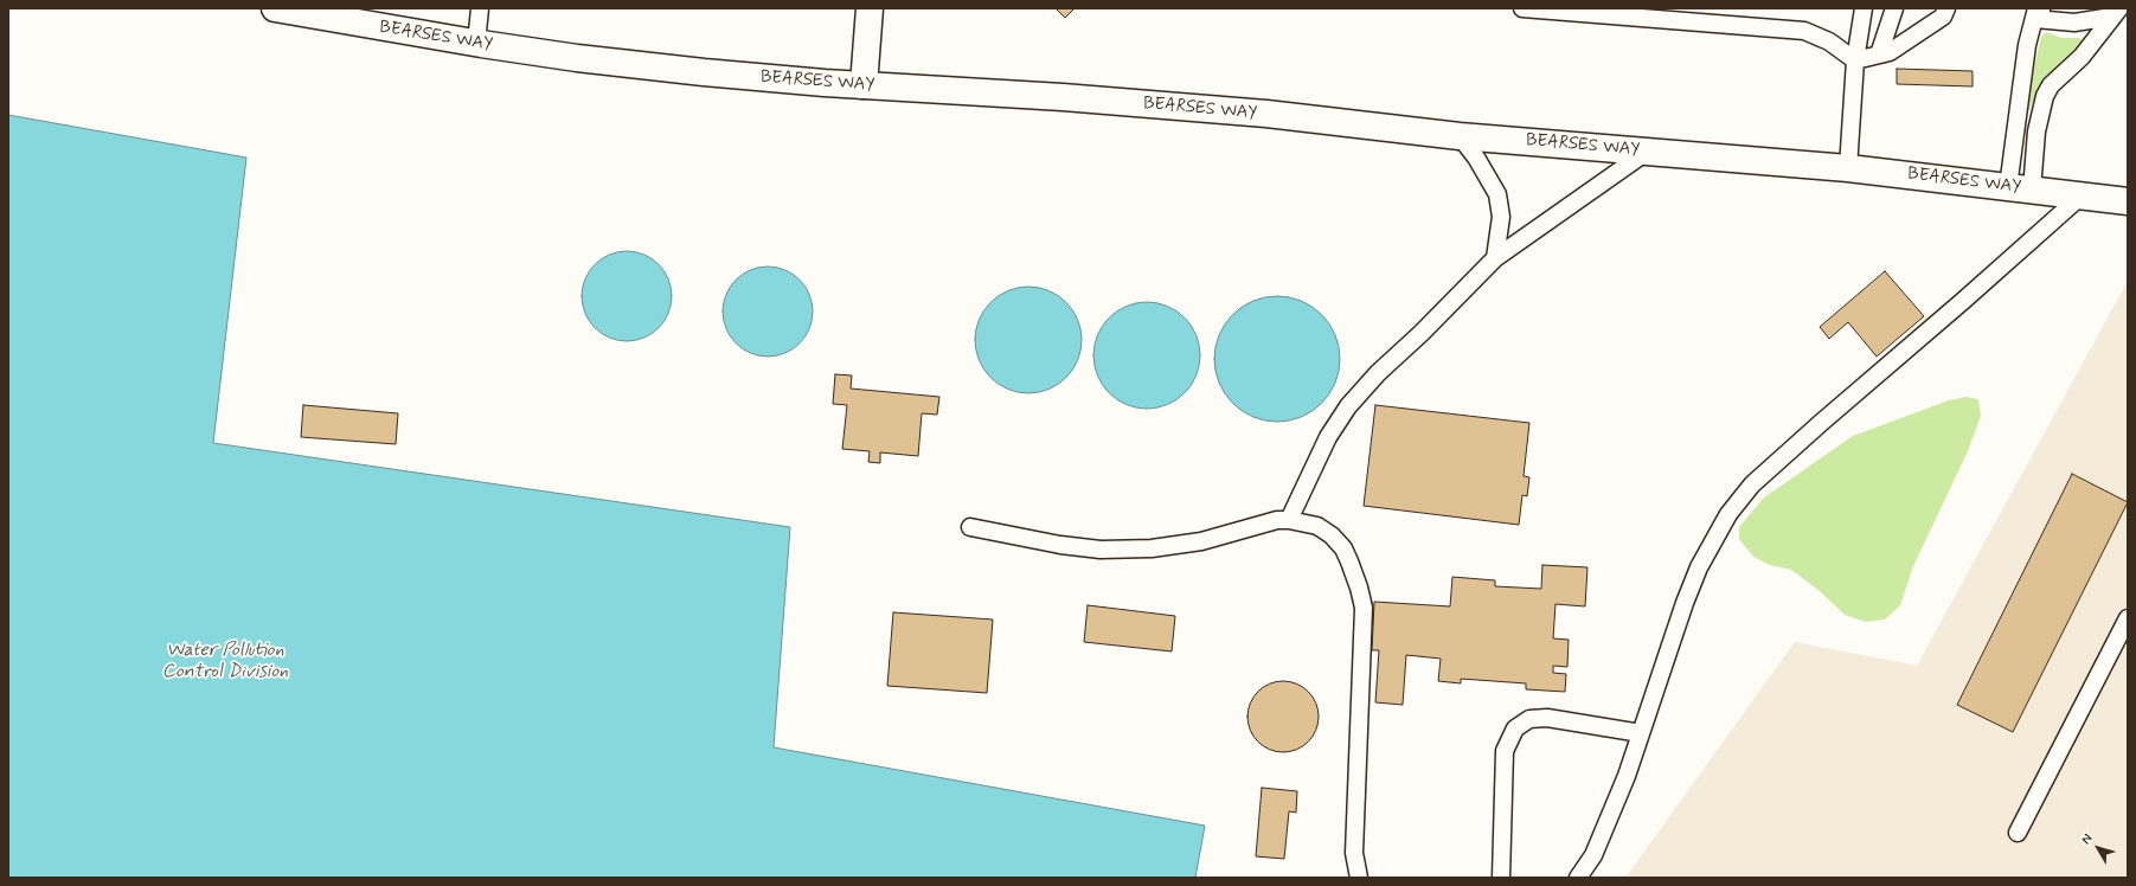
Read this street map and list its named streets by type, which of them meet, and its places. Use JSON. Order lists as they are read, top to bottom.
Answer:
{
  "streets": {
    "main road": ["BEARSES WAY"]
  },
  "water": ["Water Pollution Control Division"],
  "north": "top left"
}
